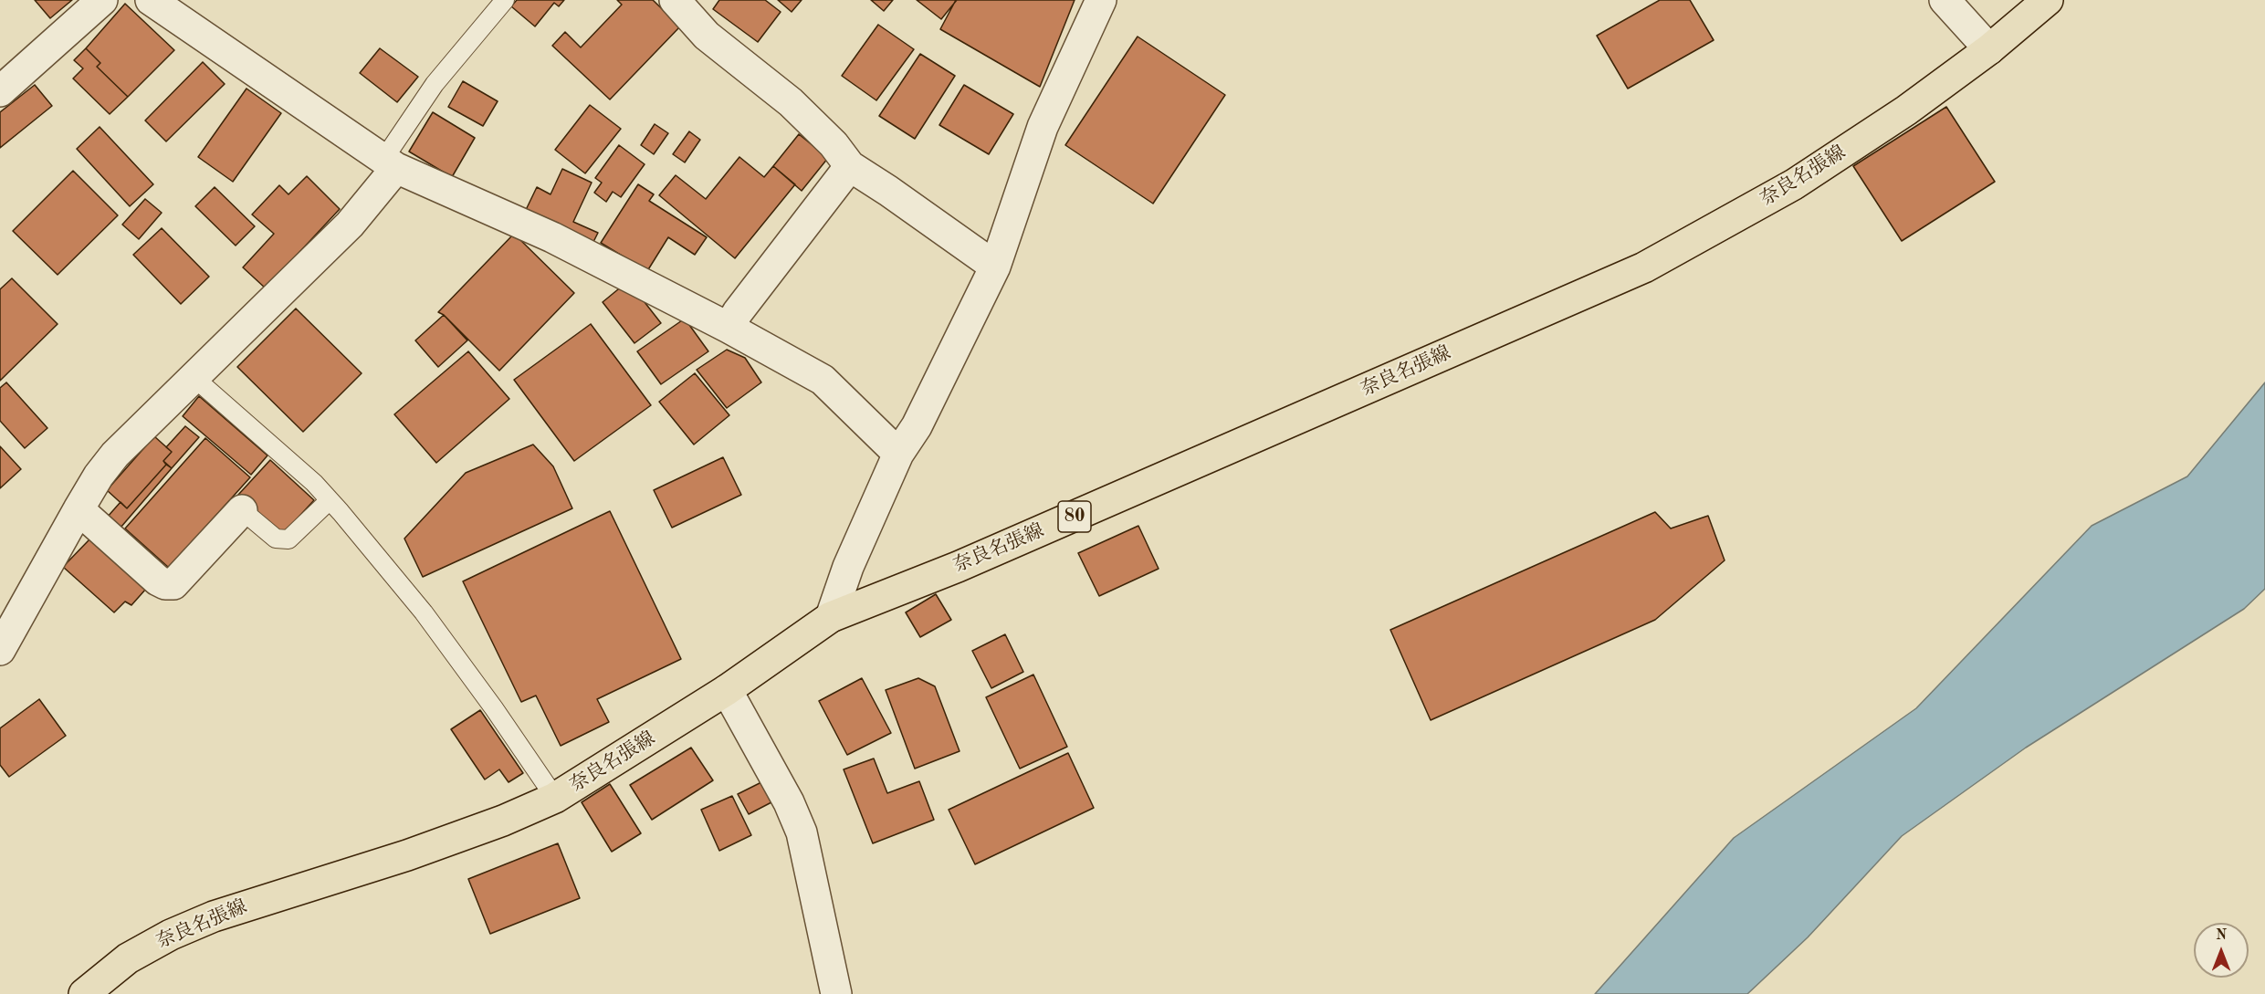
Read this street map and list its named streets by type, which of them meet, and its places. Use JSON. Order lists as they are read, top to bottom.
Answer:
{
  "streets": {
    "main road": ["奈良名張線", "80"]
  },
  "north": "top"
}
